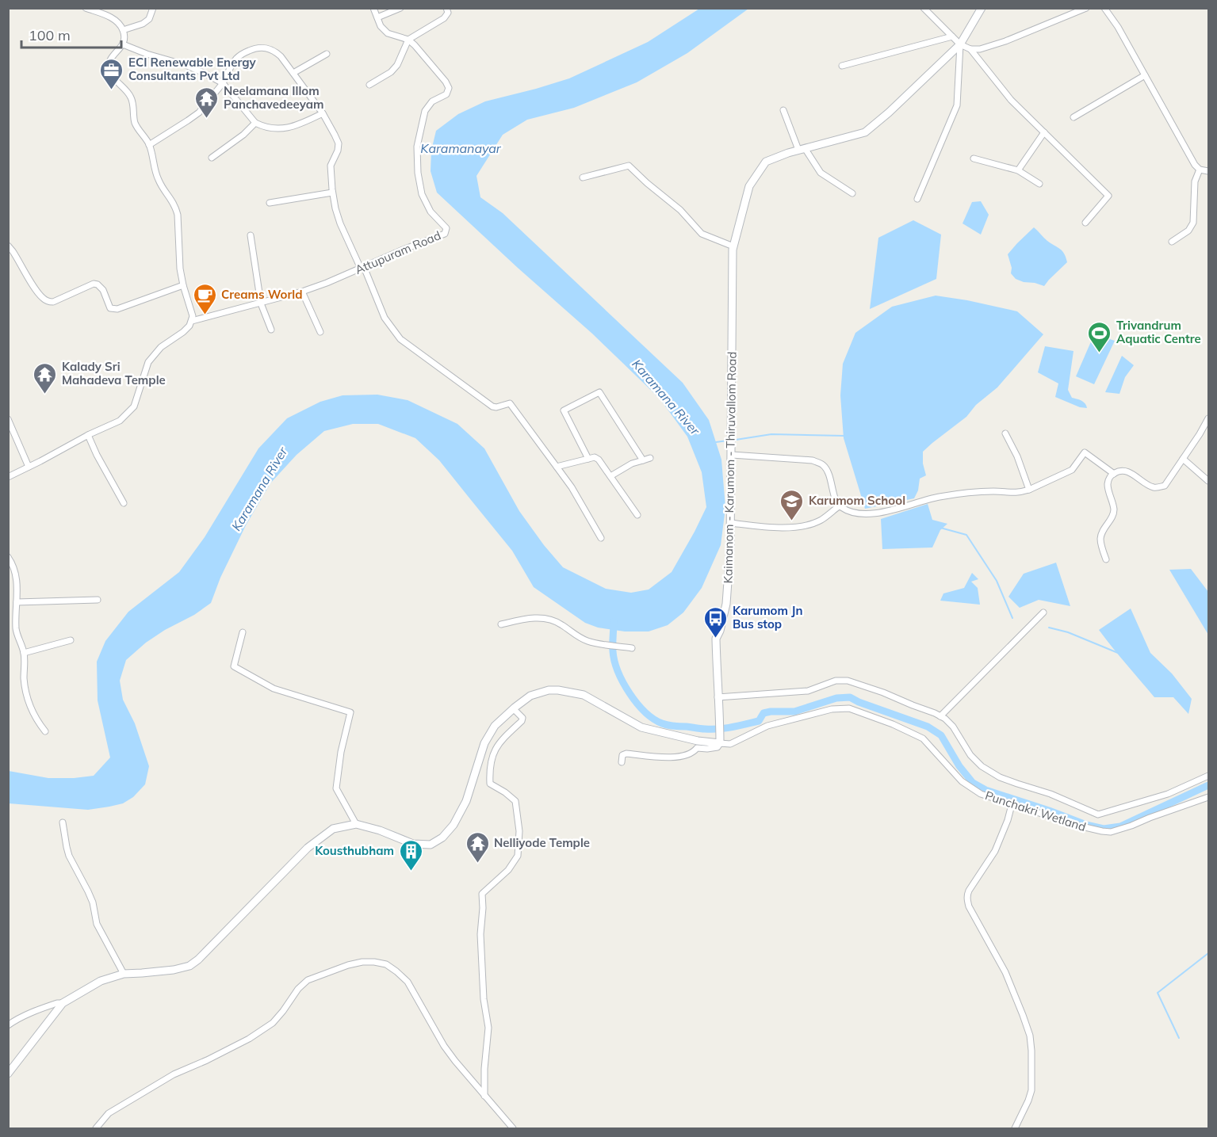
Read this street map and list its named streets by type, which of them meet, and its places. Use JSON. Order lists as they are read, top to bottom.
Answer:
{
  "streets": {
    "main road": ["Kaimanom - Karumom - Thiruvallom Road"],
    "street": ["Attupuram Road", "Punchakri Wetland"]
  },
  "crossings": [
    ["Kaimanom - Karumom - Thiruvallom Road", "Punchakri Wetland"]
  ],
  "water": ["Karamanayar", "Karamana River"],
  "places": {
    "office": ["ECI Renewable Energy Consultants Pvt Ltd"],
    "temple": ["Neelamana Illom Panchavedeeyam", "Kalady Sri Mahadeva Temple", "Nelliyode Temple"],
    "cafe": ["Creams World"],
    "sports": ["Trivandrum Aquatic Centre"],
    "school or university": ["Karumom School"],
    "bus stop": ["Karumom Jn Bus stop"],
    "building": ["Kousthubham"]
  },
  "scale_bar": "100 m"
}
